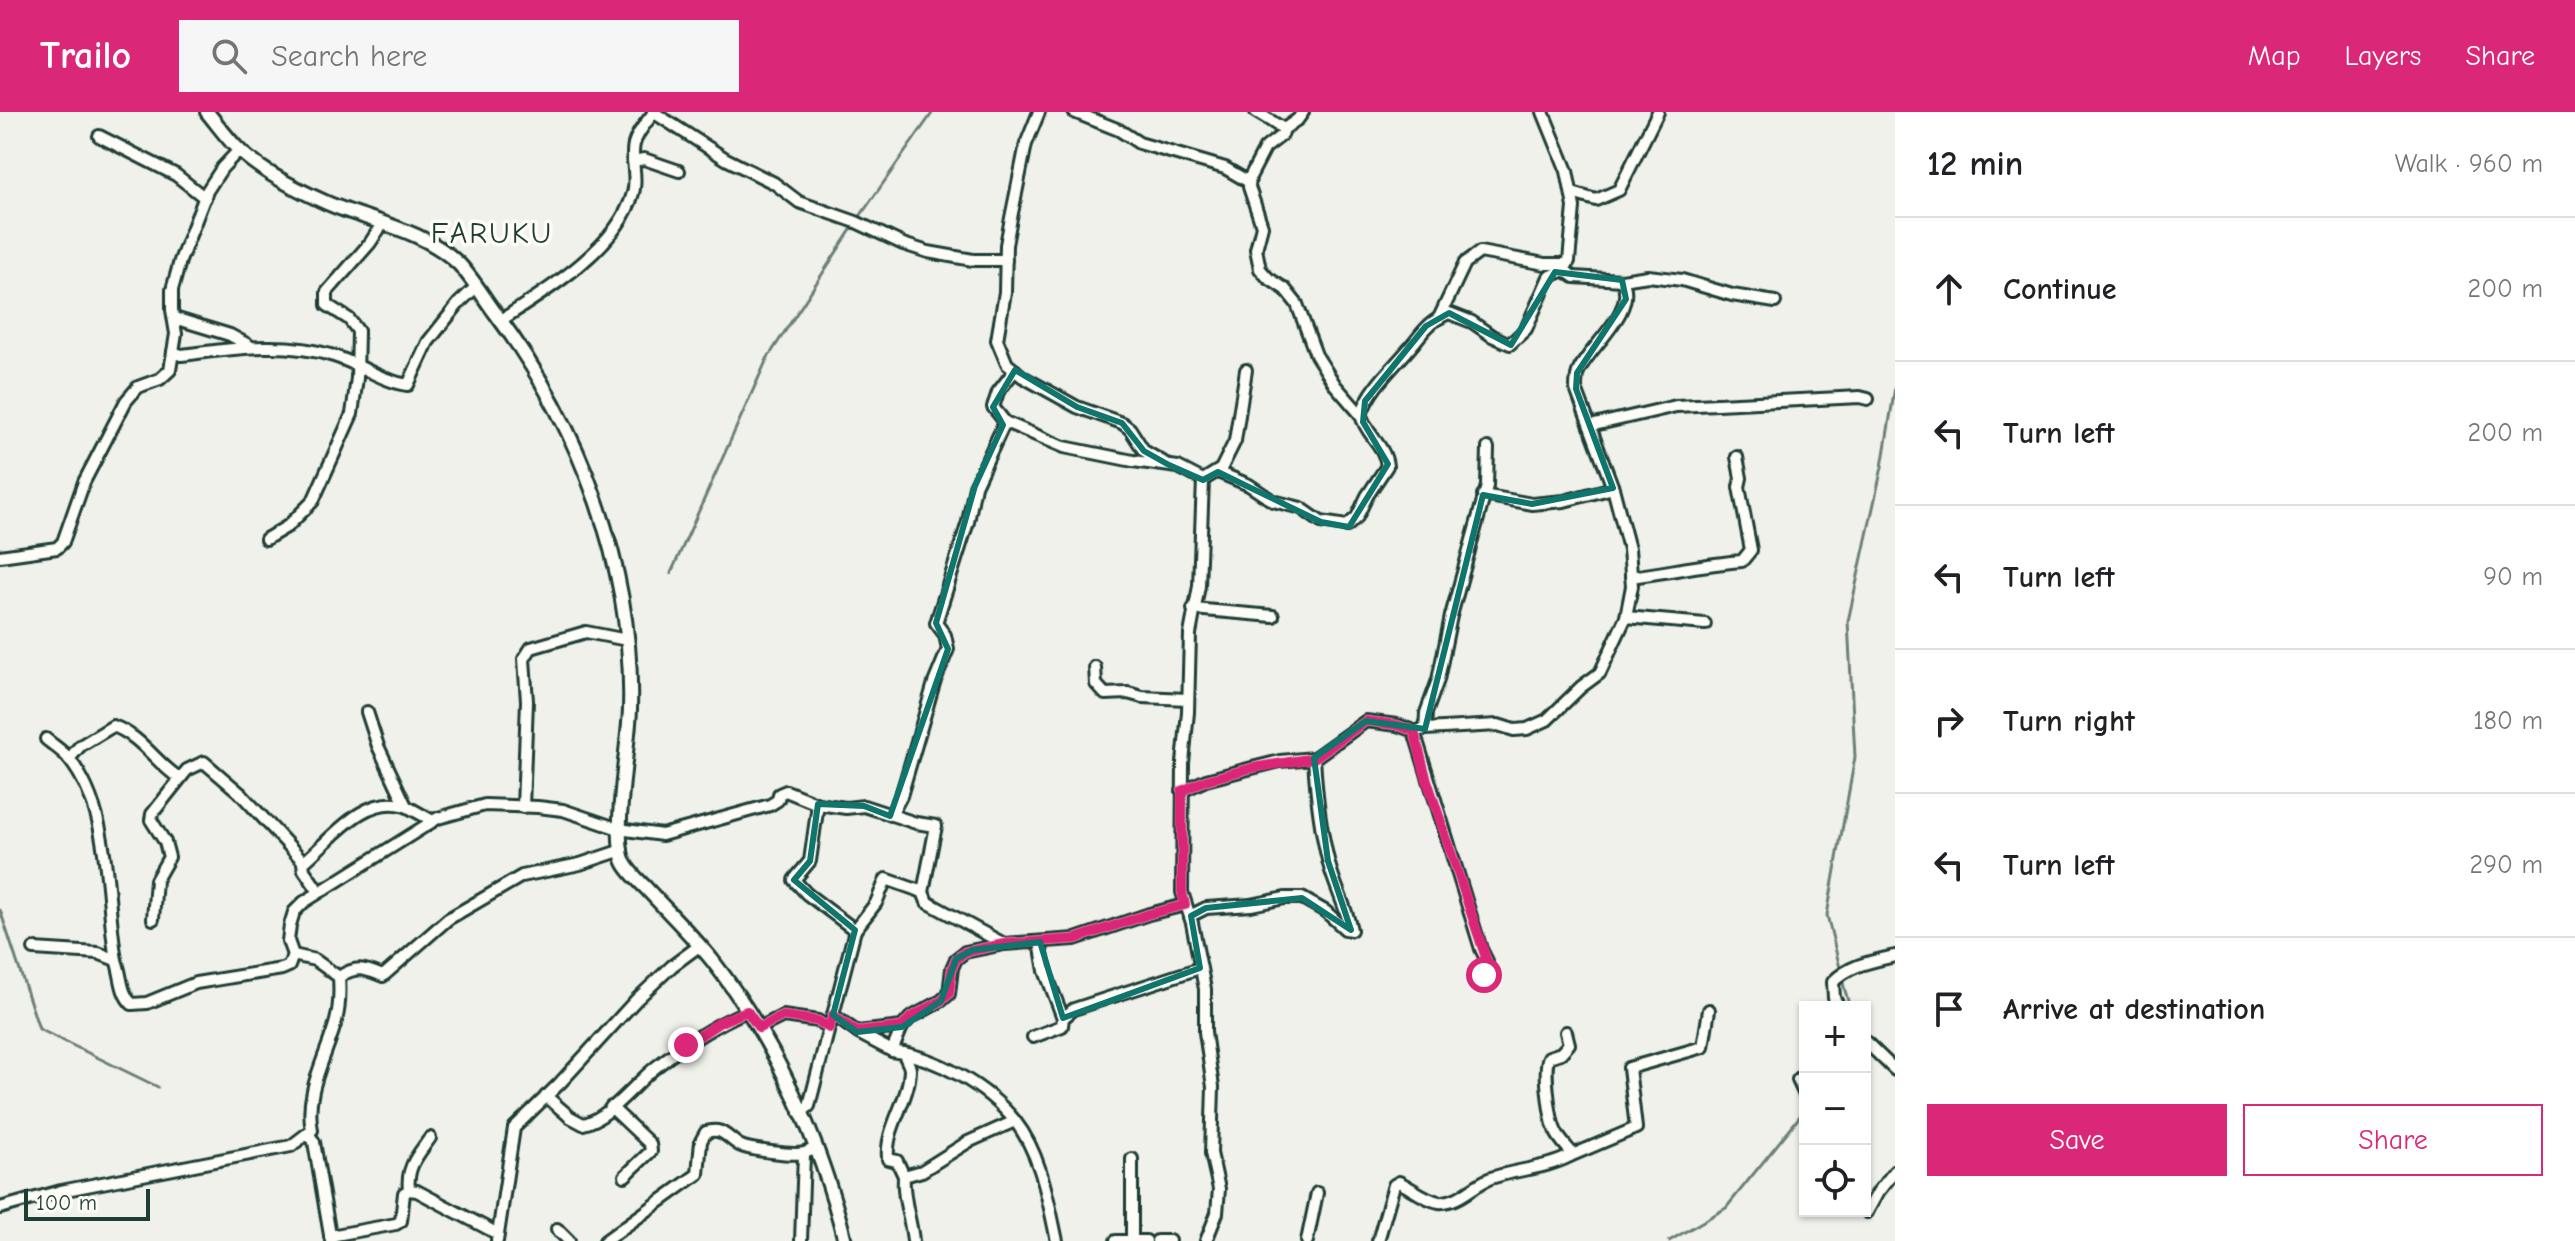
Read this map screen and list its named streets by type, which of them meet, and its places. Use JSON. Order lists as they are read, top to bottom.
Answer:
{
  "districts": ["FARUKU"],
  "scale_bar": "100 m",
  "page": {
    "header": "Trailo",
    "search": "Search here",
    "nav": ["Map", "Layers", "Share"],
    "heading": ["12 min", "Walk · 960 m"],
    "list": [
      ["Continue", "200 m"],
      ["Turn left", "200 m"],
      ["Turn left", "90 m"],
      ["Turn right", "180 m"],
      ["Turn left", "290 m"],
      "Arrive at destination"
    ],
    "map_buttons": ["+", "−"],
    "buttons": ["Save", "Share"],
    "scale": "100 m"
  }
}
